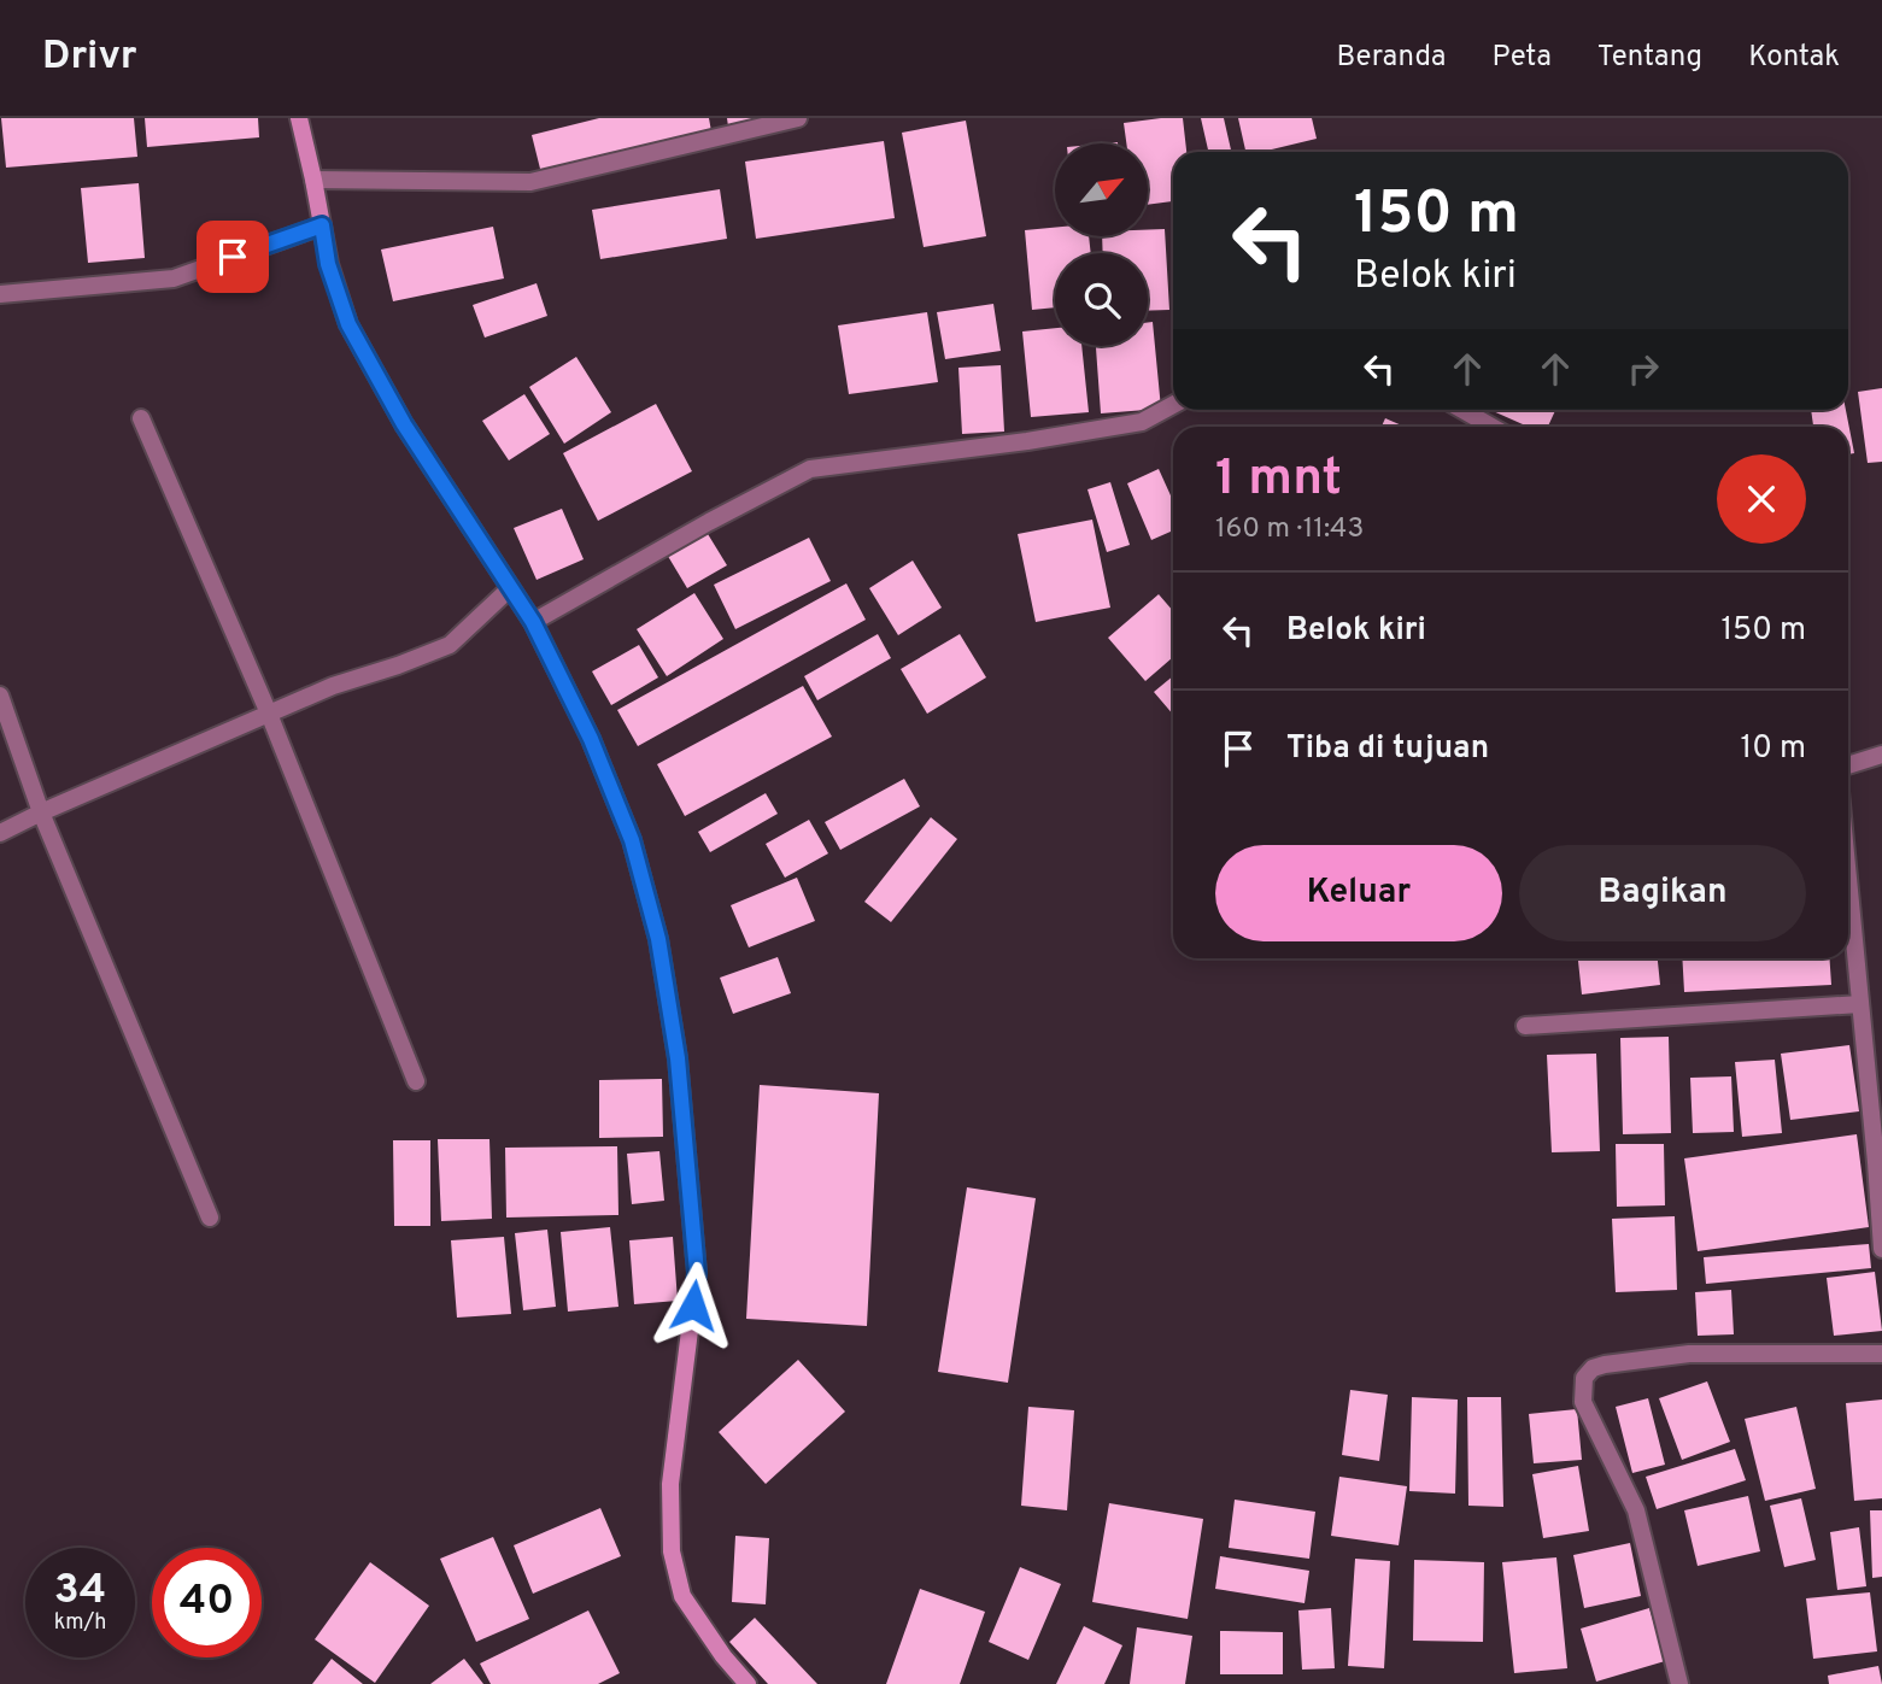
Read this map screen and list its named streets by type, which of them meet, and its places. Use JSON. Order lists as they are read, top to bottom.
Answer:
{
  "north": "top right",
  "page": {
    "header": "Drivr",
    "nav": [
      "Beranda",
      "Peta",
      "Tentang",
      "Kontak"
    ],
    "turn": ["150 m", "Belok kiri"],
    "heading": ["1 mnt", "160 m · 11:43"],
    "list": [
      {
        "name": "Belok kiri",
        "value": "150 m"
      },
      {
        "name": "Tiba di tujuan",
        "value": "10 m"
      }
    ],
    "buttons": ["Keluar", "Bagikan"],
    "speed": "34 km/h",
    "limit": "40"
  }
}
